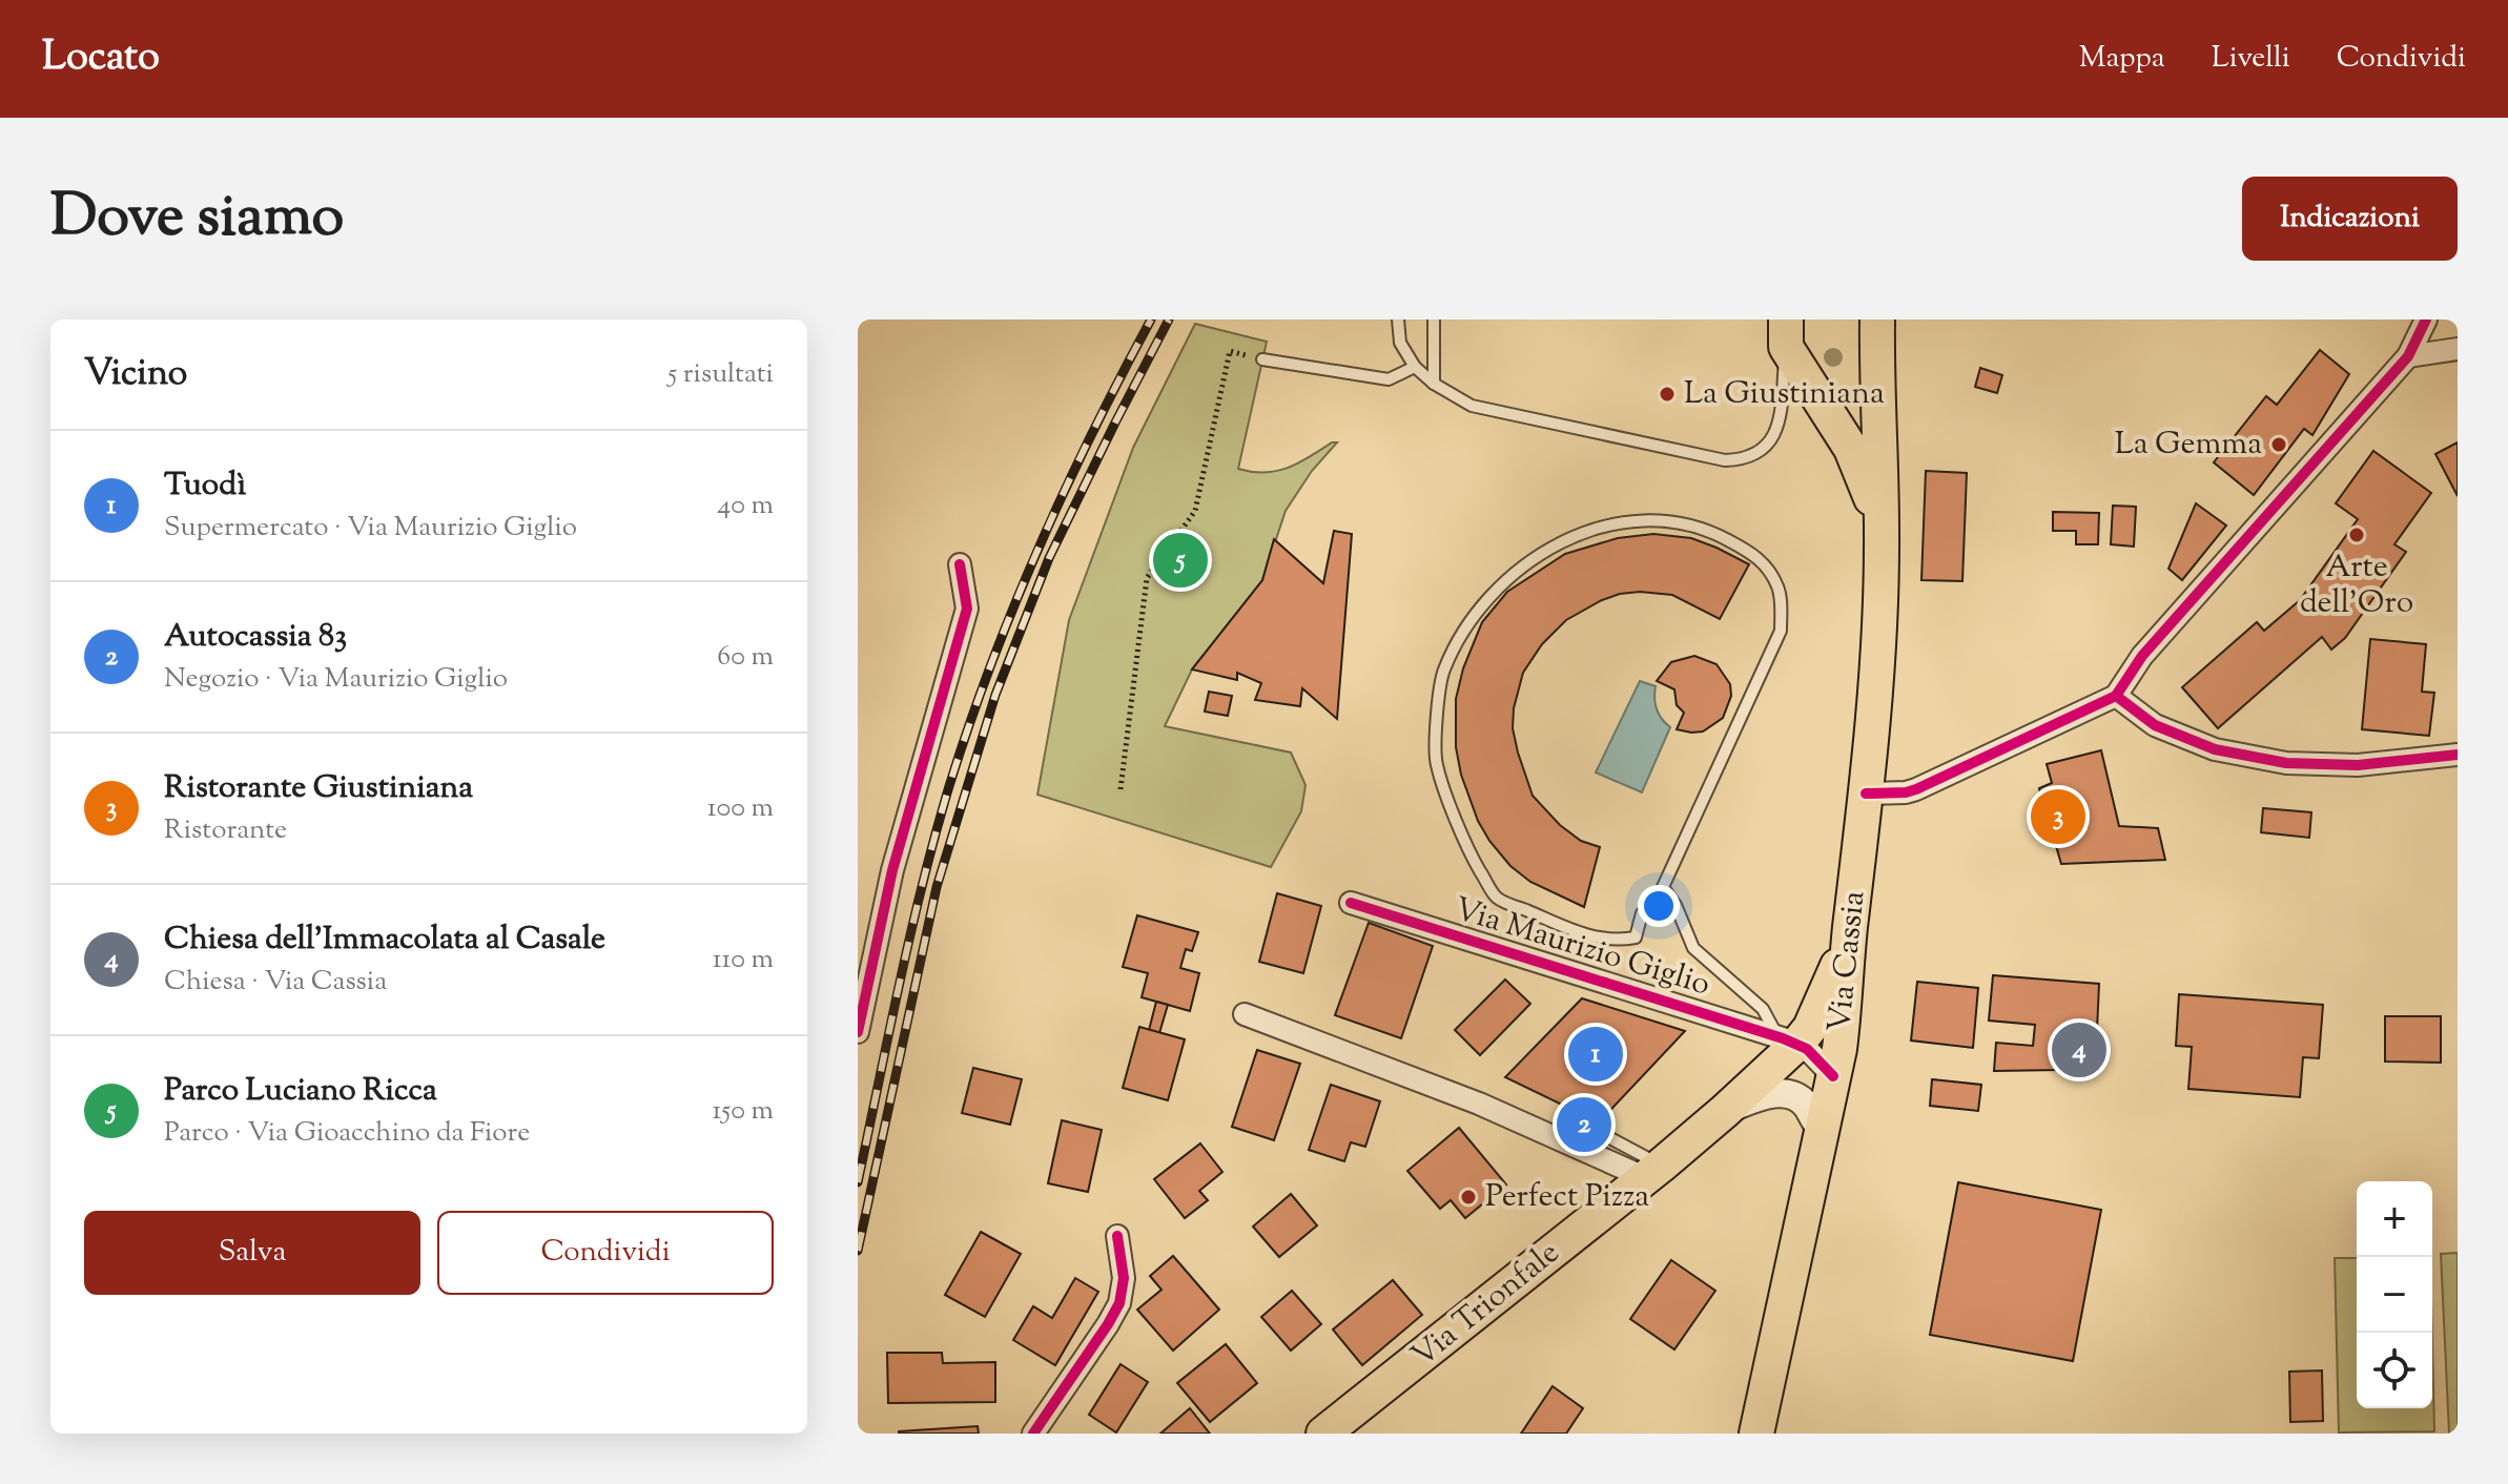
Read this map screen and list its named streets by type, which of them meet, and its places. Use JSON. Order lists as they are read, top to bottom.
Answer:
{
  "streets": {
    "main road": ["Via Cassia", "Via Trionfale"],
    "street": ["Via Maurizio Giglio"]
  },
  "crossings": [
    ["Via Maurizio Giglio", "Via Trionfale"],
    ["Via Cassia", "Via Trionfale"]
  ],
  "places": [
    "La Giustiniana",
    "La Gemma",
    "Arte dell'Oro",
    "Perfect Pizza"
  ],
  "page": {
    "header": "Locato",
    "nav": ["Mappa", "Livelli", "Condividi"],
    "title": "Dove siamo",
    "buttons": [
      "Indicazioni",
      ["Salva", "Condividi"]
    ],
    "heading": ["Vicino", "5 risultati"],
    "list": [
      {
        "mark": "1",
        "name": "Tuodì",
        "note": "Supermercato · Via Maurizio Giglio",
        "value": "40 m"
      },
      {
        "mark": "2",
        "name": "Autocassia 83",
        "note": "Negozio · Via Maurizio Giglio",
        "value": "60 m"
      },
      {
        "mark": "3",
        "name": "Ristorante Giustiniana",
        "note": "Ristorante",
        "value": "100 m"
      },
      {
        "mark": "4",
        "name": "Chiesa dell'Immacolata al Casale",
        "note": "Chiesa · Via Cassia",
        "value": "110 m"
      },
      {
        "mark": "5",
        "name": "Parco Luciano Ricca",
        "note": "Parco · Via Gioacchino da Fiore",
        "value": "150 m"
      }
    ],
    "pins": [
      "5",
      "3",
      "4",
      "1",
      "2"
    ],
    "map_buttons": ["+", "−"]
  }
}
